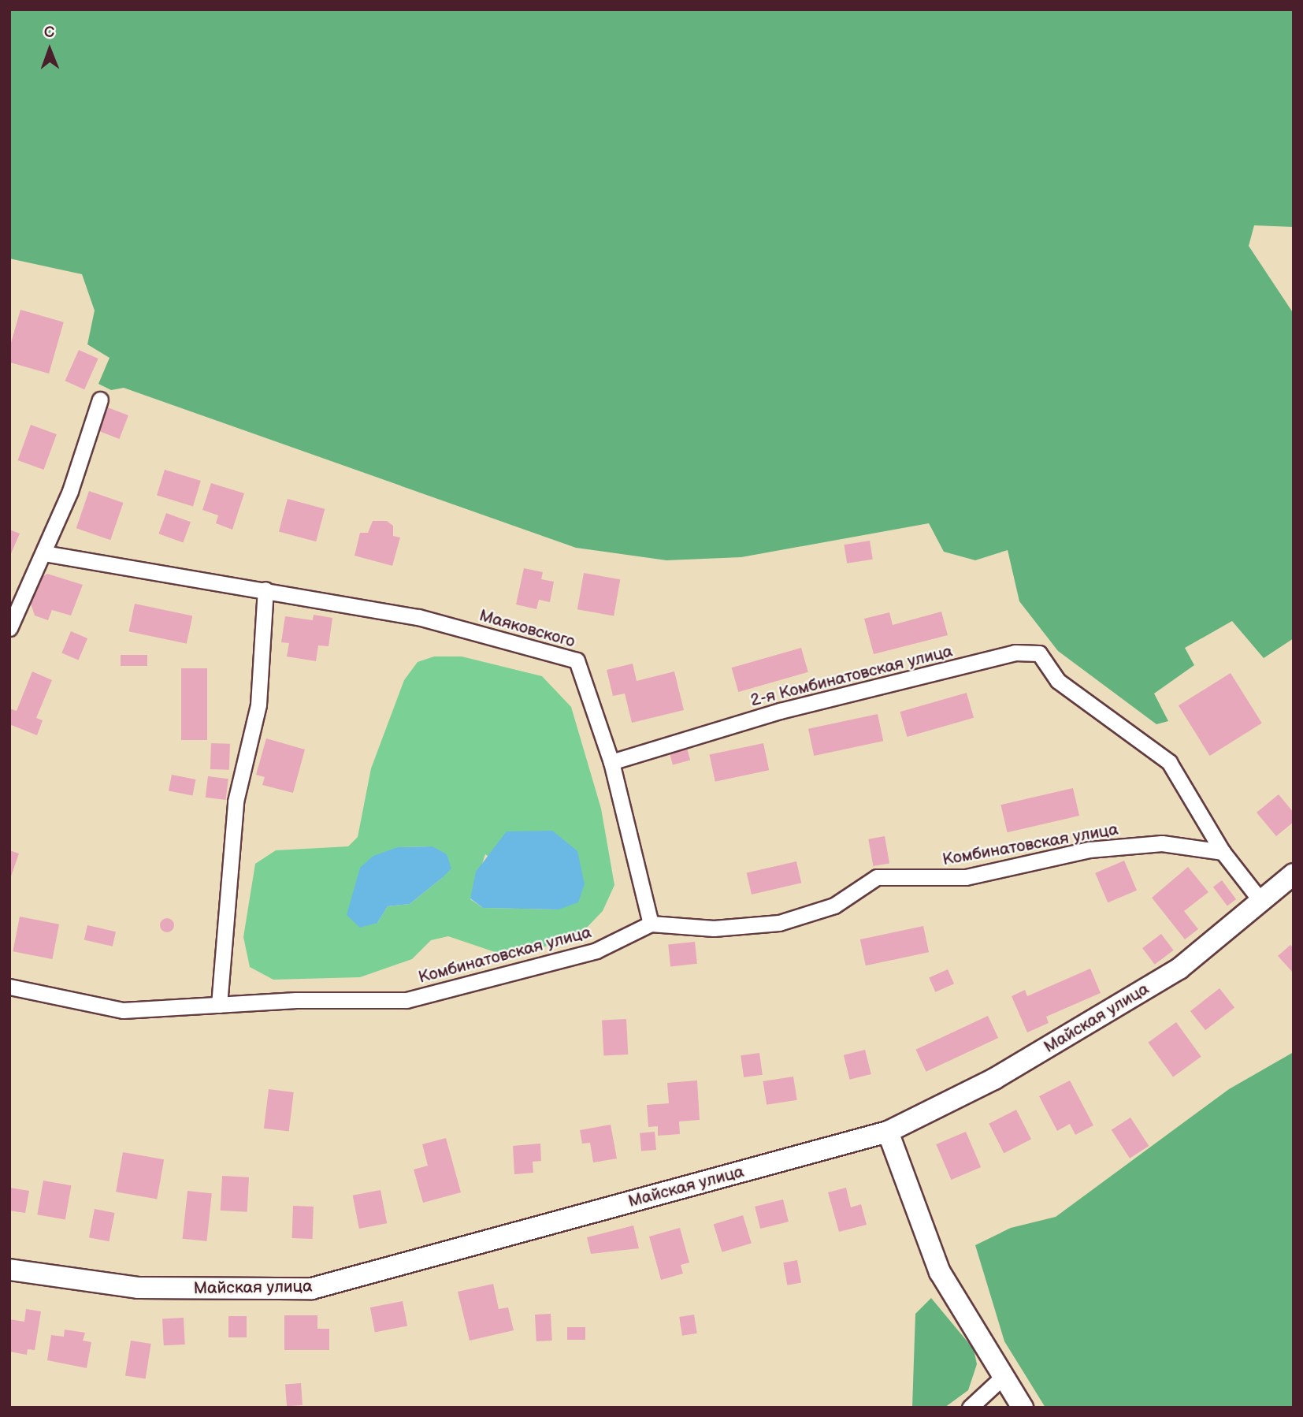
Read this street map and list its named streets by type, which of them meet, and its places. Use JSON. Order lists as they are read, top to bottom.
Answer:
{
  "streets": {
    "street": [
      "Маяковского",
      "2-я Комбинатовская улица",
      "Комбинатовская улица",
      "Майская улица"
    ]
  },
  "crossings": [
    ["Маяковского", "2-я Комбинатовская улица"],
    ["Маяковского", "Комбинатовская улица"],
    ["2-я Комбинатовская улица", "Комбинатовская улица"]
  ],
  "north": "top"
}
